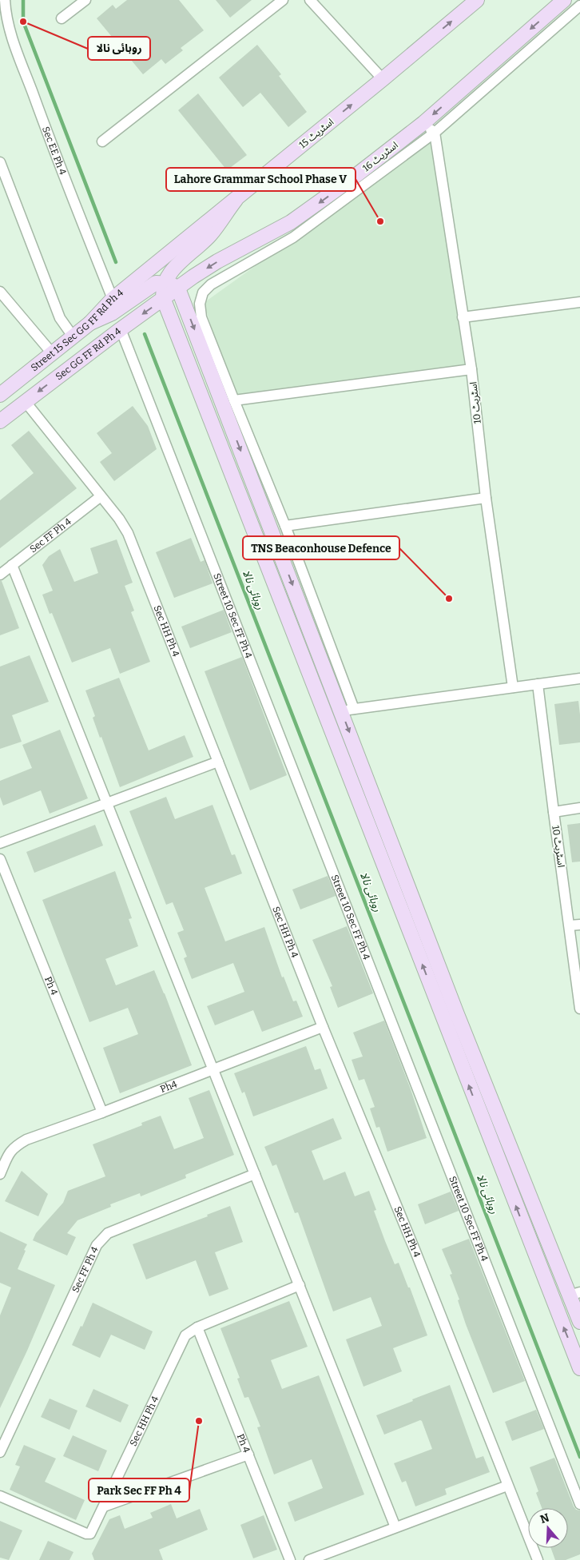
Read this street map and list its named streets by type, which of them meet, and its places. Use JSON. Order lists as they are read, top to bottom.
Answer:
{
  "streets": {
    "main road": [
      "اسٹریٹ 15",
      "اسٹریٹ 16",
      "Street 15 Sec GG FF Rd Ph 4",
      "Sec GG FF Rd Ph 4"
    ],
    "street": [
      "Sec EE Ph 4",
      "اسٹریٹ 10",
      "Sec FF Ph 4",
      "Street 10 Sec FF Ph 4",
      "Sec HH Ph 4",
      "Ph 4",
      "Ph4"
    ]
  },
  "crossings": [
    ["اسٹریٹ 15", "Street 15 Sec GG FF Rd Ph 4"],
    ["Sec EE Ph 4", "Street 15 Sec GG FF Rd Ph 4"],
    ["اسٹریٹ 16", "Sec GG FF Rd Ph 4"],
    ["Sec GG FF Rd Ph 4", "Street 10 Sec FF Ph 4"],
    ["Sec GG FF Rd Ph 4", "Sec HH Ph 4"],
    ["Sec FF Ph 4", "Sec HH Ph 4"],
    ["Sec HH Ph 4", "Ph 4"],
    ["Sec HH Ph 4", "Ph4"],
    ["Ph 4", "Ph4"]
  ],
  "one_way": ["اسٹریٹ 15", "اسٹریٹ 16"],
  "water": ["روہائی نالا"],
  "places": [
    "روہائی نالا",
    "Lahore Grammar School Phase V",
    "TNS Beaconhouse Defence",
    "Park Sec FF Ph 4"
  ],
  "north": "top"
}
